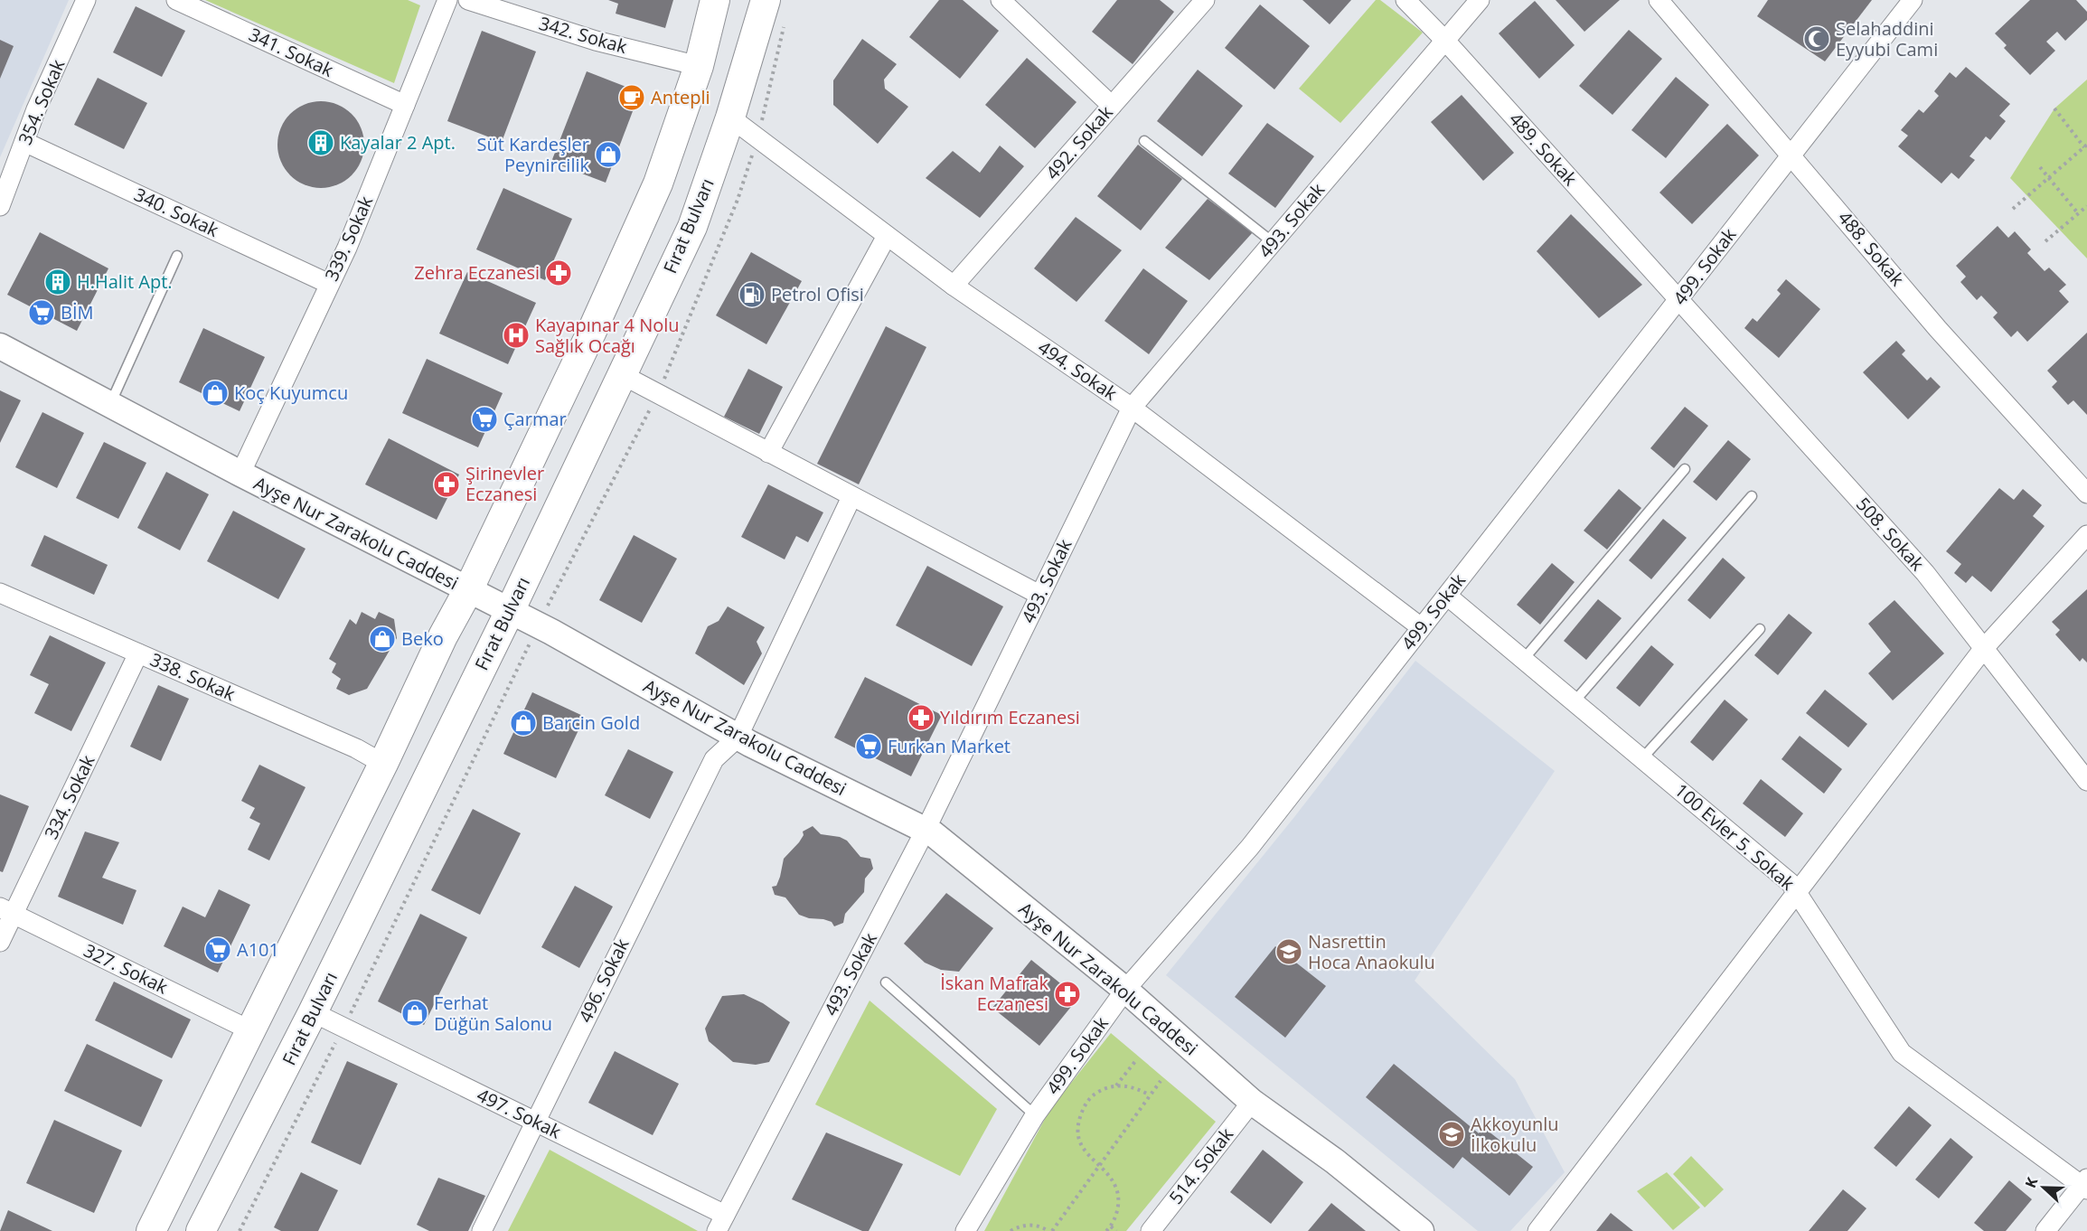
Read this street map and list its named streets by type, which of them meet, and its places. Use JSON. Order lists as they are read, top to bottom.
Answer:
{
  "streets": {
    "main road": ["Fırat Bulvarı"],
    "street": [
      "342. Sokak",
      "341. Sokak",
      "354. Sokak",
      "492. Sokak",
      "489. Sokak",
      "340. Sokak",
      "493. Sokak",
      "339. Sokak",
      "488. Sokak",
      "499. Sokak",
      "494. Sokak",
      "Ayşe Nur Zarakolu Caddesi",
      "508. Sokak",
      "338. Sokak",
      "334. Sokak",
      "100 Evler 5. Sokak",
      "327. Sokak",
      "496. Sokak",
      "497. Sokak",
      "514. Sokak"
    ]
  },
  "crossings": [
    ["341. Sokak", "339. Sokak"],
    ["354. Sokak", "340. Sokak"],
    ["492. Sokak", "494. Sokak"],
    ["489. Sokak", "493. Sokak"],
    ["489. Sokak", "499. Sokak"],
    ["489. Sokak", "508. Sokak"],
    ["340. Sokak", "339. Sokak"],
    ["493. Sokak", "494. Sokak"],
    ["493. Sokak", "Ayşe Nur Zarakolu Caddesi"],
    ["493. Sokak", "497. Sokak"],
    ["Fırat Bulvarı", "494. Sokak"],
    ["Fırat Bulvarı", "Ayşe Nur Zarakolu Caddesi"],
    ["Fırat Bulvarı", "497. Sokak"],
    ["339. Sokak", "Ayşe Nur Zarakolu Caddesi"],
    ["488. Sokak", "499. Sokak"],
    ["499. Sokak", "494. Sokak"],
    ["499. Sokak", "Ayşe Nur Zarakolu Caddesi"],
    ["499. Sokak", "508. Sokak"],
    ["499. Sokak", "100 Evler 5. Sokak"],
    ["Ayşe Nur Zarakolu Caddesi", "496. Sokak"],
    ["Ayşe Nur Zarakolu Caddesi", "514. Sokak"],
    ["338. Sokak", "334. Sokak"],
    ["334. Sokak", "327. Sokak"],
    ["496. Sokak", "497. Sokak"]
  ],
  "places": {
    "mosque": ["Selahaddini Eyyubi Cami"],
    "cafe": ["Antepli"],
    "building": ["Kayalar 2 Apt.", "H.Halit Apt."],
    "shop": [
      "Süt Kardeşler Peynircilik",
      "Koç Kuyumcu",
      "Beko",
      "Barcin Gold",
      "Ferhat Düğün Salonu"
    ],
    "pharmacy": [
      "Zehra Eczanesi",
      "Şirinevler Eczanesi",
      "Yıldırım Eczanesi",
      "İskan Mafrak Eczanesi"
    ],
    "fuel station": ["Petrol Ofisi"],
    "supermarket": [
      "BİM",
      "Çarmar",
      "Furkan Market",
      "A101"
    ],
    "hospital": ["Kayapınar 4 Nolu Sağlık Ocağı"],
    "school or university": ["Nasrettin Hoca Anaokulu", "Akkoyunlu İlkokulu"]
  },
  "north": "left"
}
